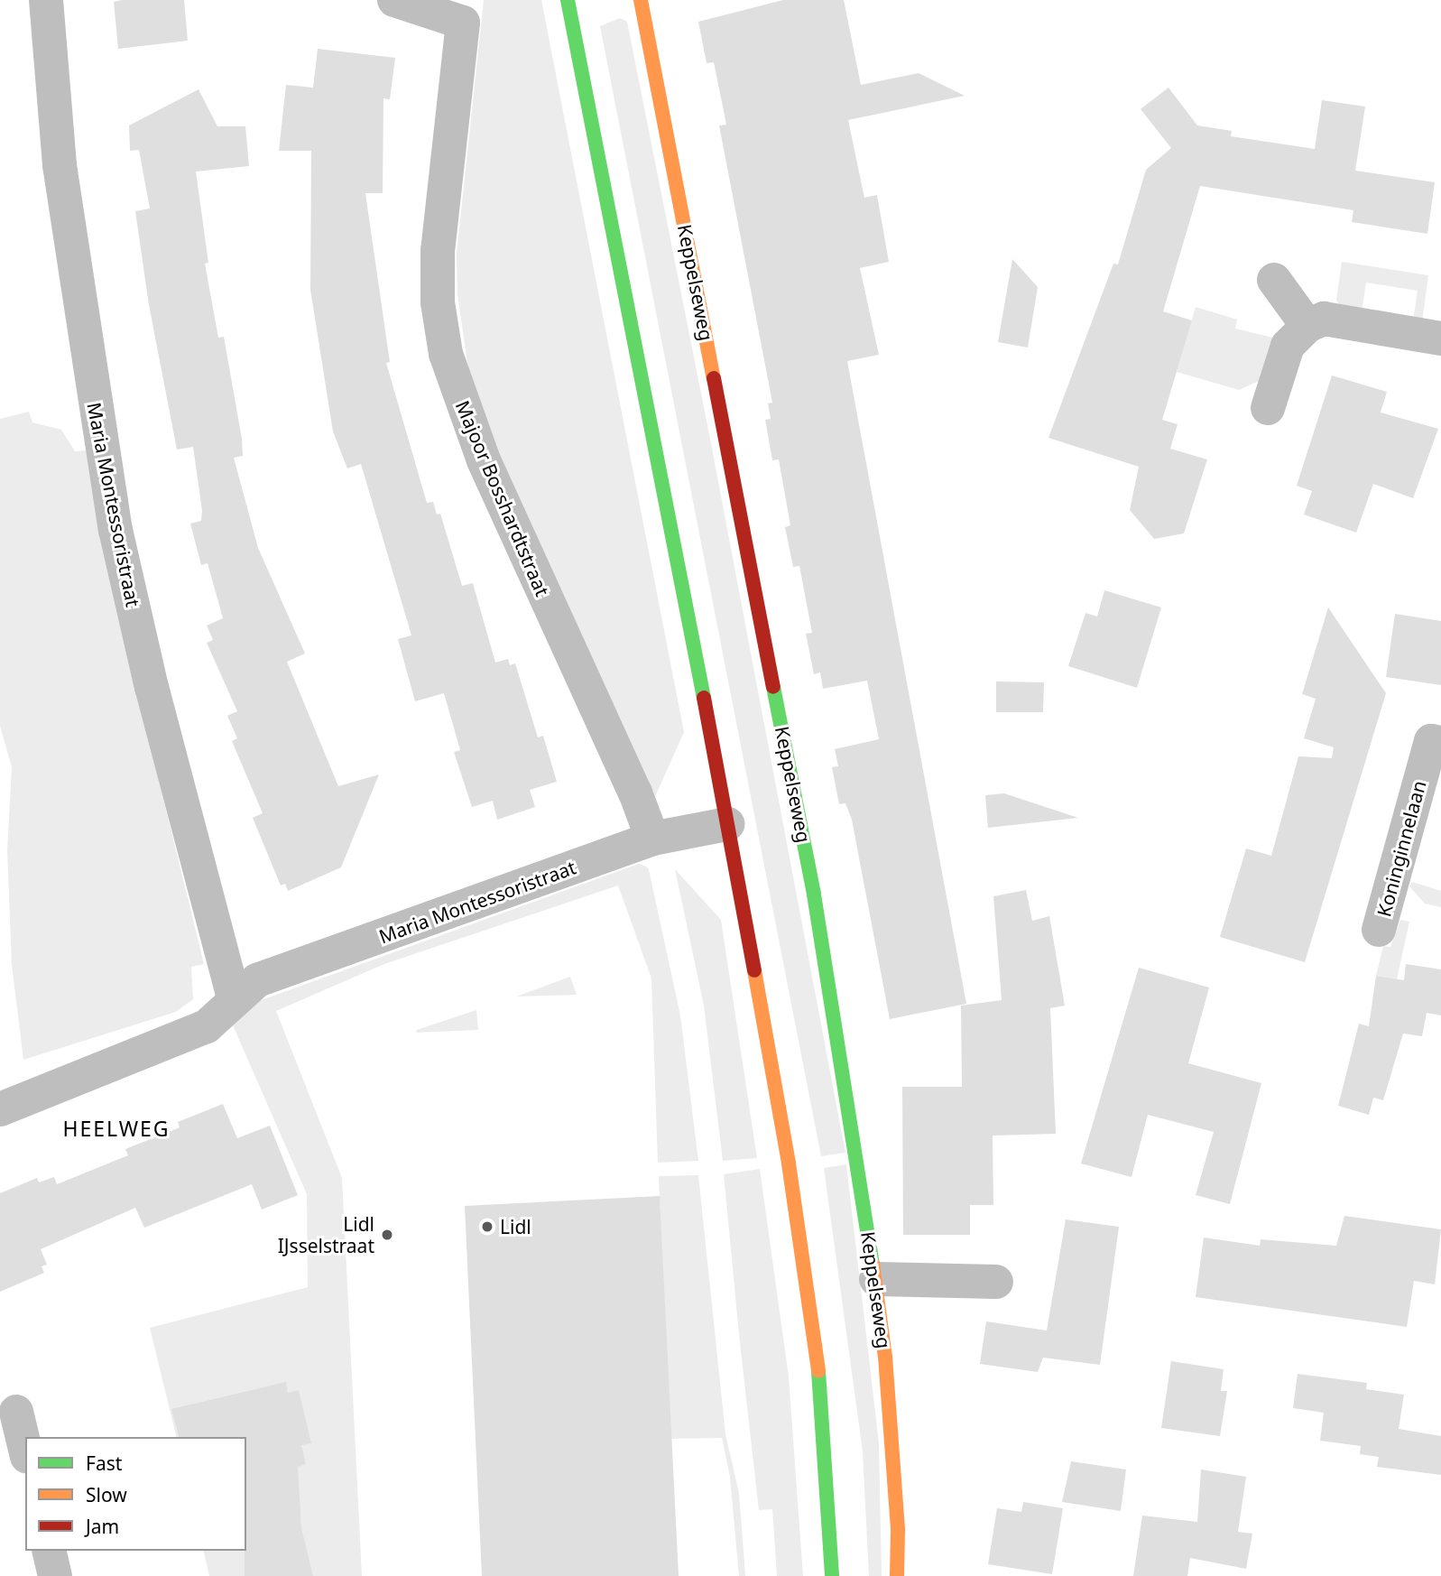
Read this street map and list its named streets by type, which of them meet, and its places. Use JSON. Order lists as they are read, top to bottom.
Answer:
{
  "streets": {
    "street": [
      "Keppelseweg",
      "Majoor Bosshardtstraat",
      "Maria Montessoristraat",
      "Koninginnelaan"
    ]
  },
  "crossings": [
    ["Majoor Bosshardtstraat", "Maria Montessoristraat"]
  ],
  "districts": ["HEELWEG"],
  "places": ["Lidl", "Lidl IJsselstraat"],
  "legend": ["Fast", "Slow", "Jam"]
}
